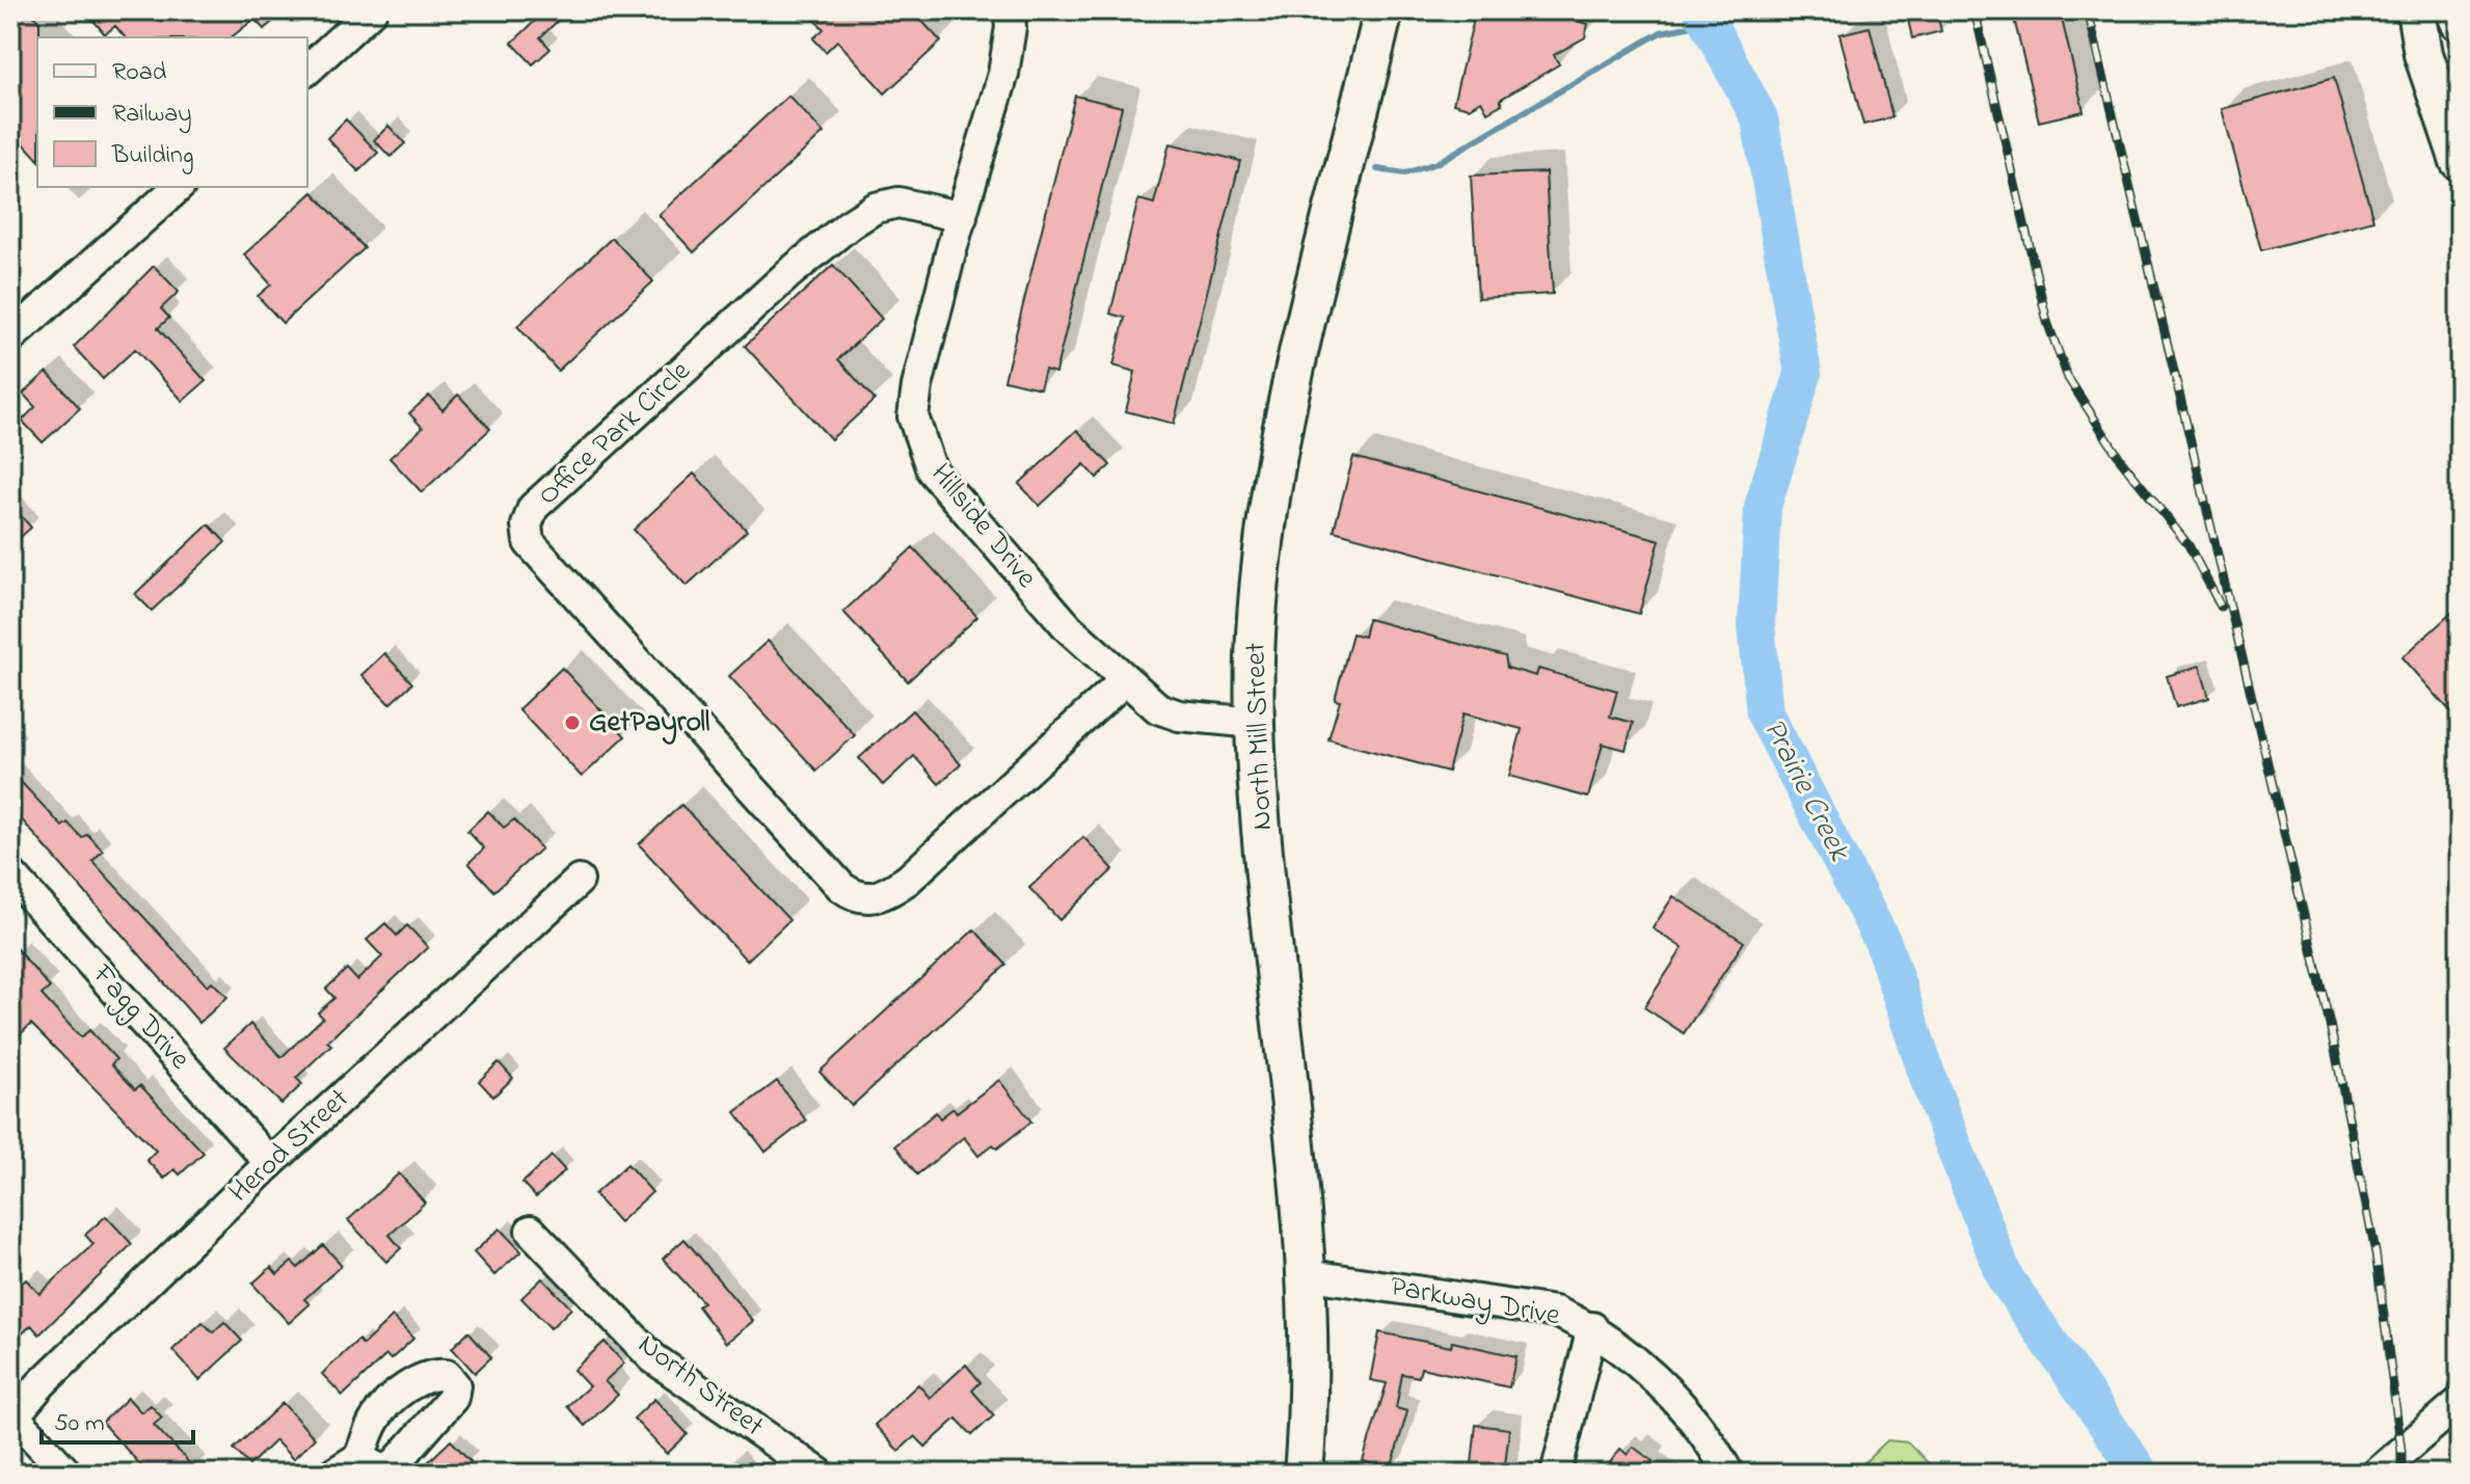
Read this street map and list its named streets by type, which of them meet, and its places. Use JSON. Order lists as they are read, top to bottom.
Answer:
{
  "streets": {
    "main road": ["North Mill Street"],
    "street": [
      "Office Park Circle",
      "Hillside Drive",
      "Fagg Drive",
      "Herod Street",
      "Parkway Drive",
      "North Street"
    ]
  },
  "crossings": [
    ["Office Park Circle", "Hillside Drive"],
    ["Hillside Drive", "North Mill Street"],
    ["North Mill Street", "Parkway Drive"],
    ["Fagg Drive", "Herod Street"]
  ],
  "water": ["Prairie Creek"],
  "places": ["GetPayroll"],
  "legend": ["Road", "Railway", "Building"],
  "scale_bar": "50 m"
}
